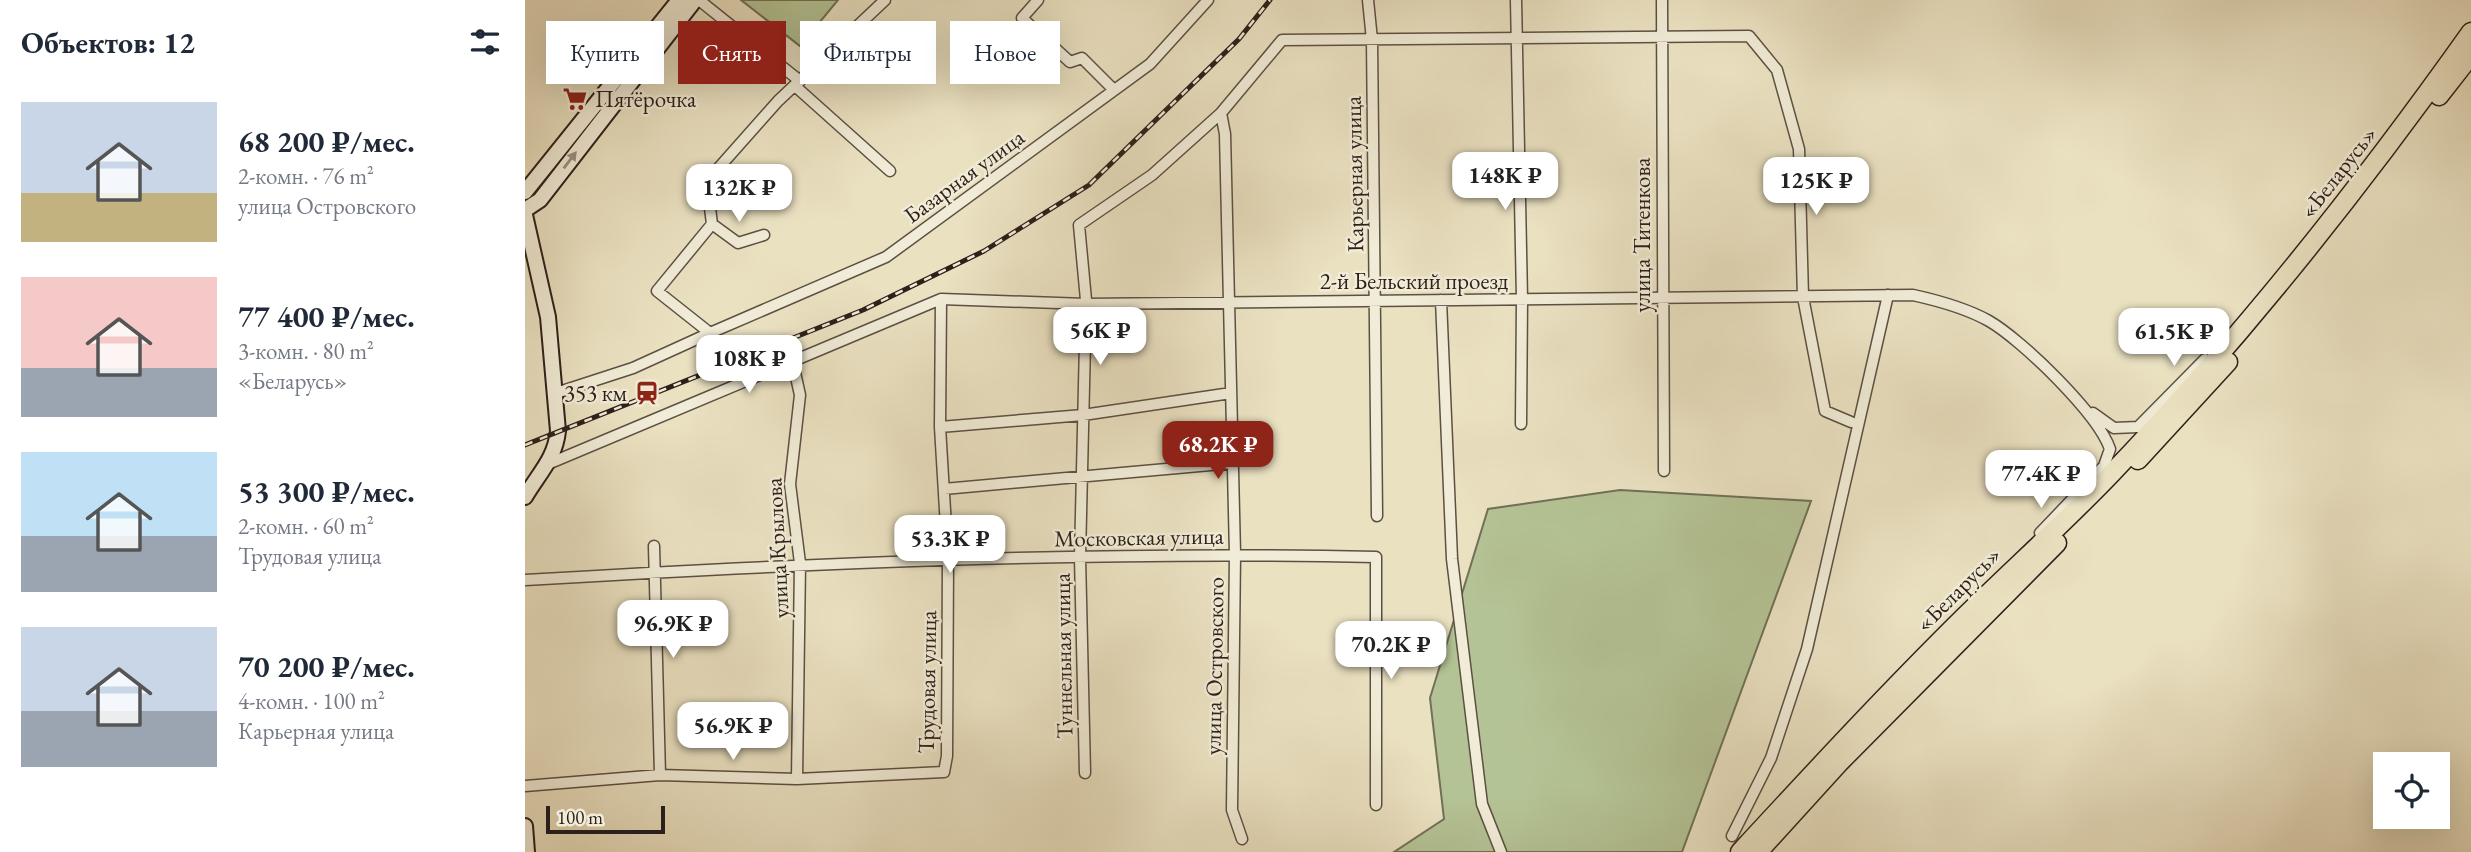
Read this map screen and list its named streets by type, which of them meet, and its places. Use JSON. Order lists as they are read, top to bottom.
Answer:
{
  "streets": {
    "highway": ["«Беларусь»"],
    "street": [
      "Карьерная улица",
      "Базарная улица",
      "улица Титенкова",
      "2-й Бельский проезд",
      "Московская улица",
      "улица Крылова",
      "Туннельная улица",
      "улица Островского",
      "Трудовая улица"
    ]
  },
  "crossings": [
    ["Карьерная улица", "2-й Бельский проезд"],
    ["Карьерная улица", "Туннельная улица"],
    ["улица Титенкова", "2-й Бельский проезд"],
    ["2-й Бельский проезд", "Туннельная улица"],
    ["2-й Бельский проезд", "улица Островского"],
    ["2-й Бельский проезд", "Трудовая улица"],
    ["Московская улица", "улица Крылова"],
    ["Московская улица", "Туннельная улица"],
    ["Московская улица", "улица Островского"],
    ["Московская улица", "Трудовая улица"],
    ["улица Крылова", "Трудовая улица"],
    ["Туннельная улица", "улица Островского"]
  ],
  "places": {
    "supermarket": ["Пятёрочка"],
    "station": ["353 км"]
  },
  "scale_bar": "100 m",
  "page": {
    "heading": "Объектов: 12",
    "chip": [
      "Купить",
      "Снять",
      "Фильтры",
      "Новое"
    ],
    "list": [
      {
        "name": "68 200 ₽/мес.",
        "note": "2-комн. · 76 m² · улица Островского"
      },
      {
        "name": "77 400 ₽/мес.",
        "note": "3-комн. · 80 m² · «Беларусь»"
      },
      {
        "name": "53 300 ₽/мес.",
        "note": "2-комн. · 60 m² · Трудовая улица"
      },
      {
        "name": "70 200 ₽/мес.",
        "note": "4-комн. · 100 m² · Карьерная улица"
      }
    ],
    "price": [
      "148K ₽",
      "125K ₽",
      "132K ₽",
      "56K ₽",
      "61.5K ₽",
      "108K ₽",
      "68.2K ₽",
      "77.4K ₽",
      "53.3K ₽",
      "96.9K ₽",
      "70.2K ₽",
      "56.9K ₽"
    ],
    "scale": "100 m"
  }
}
